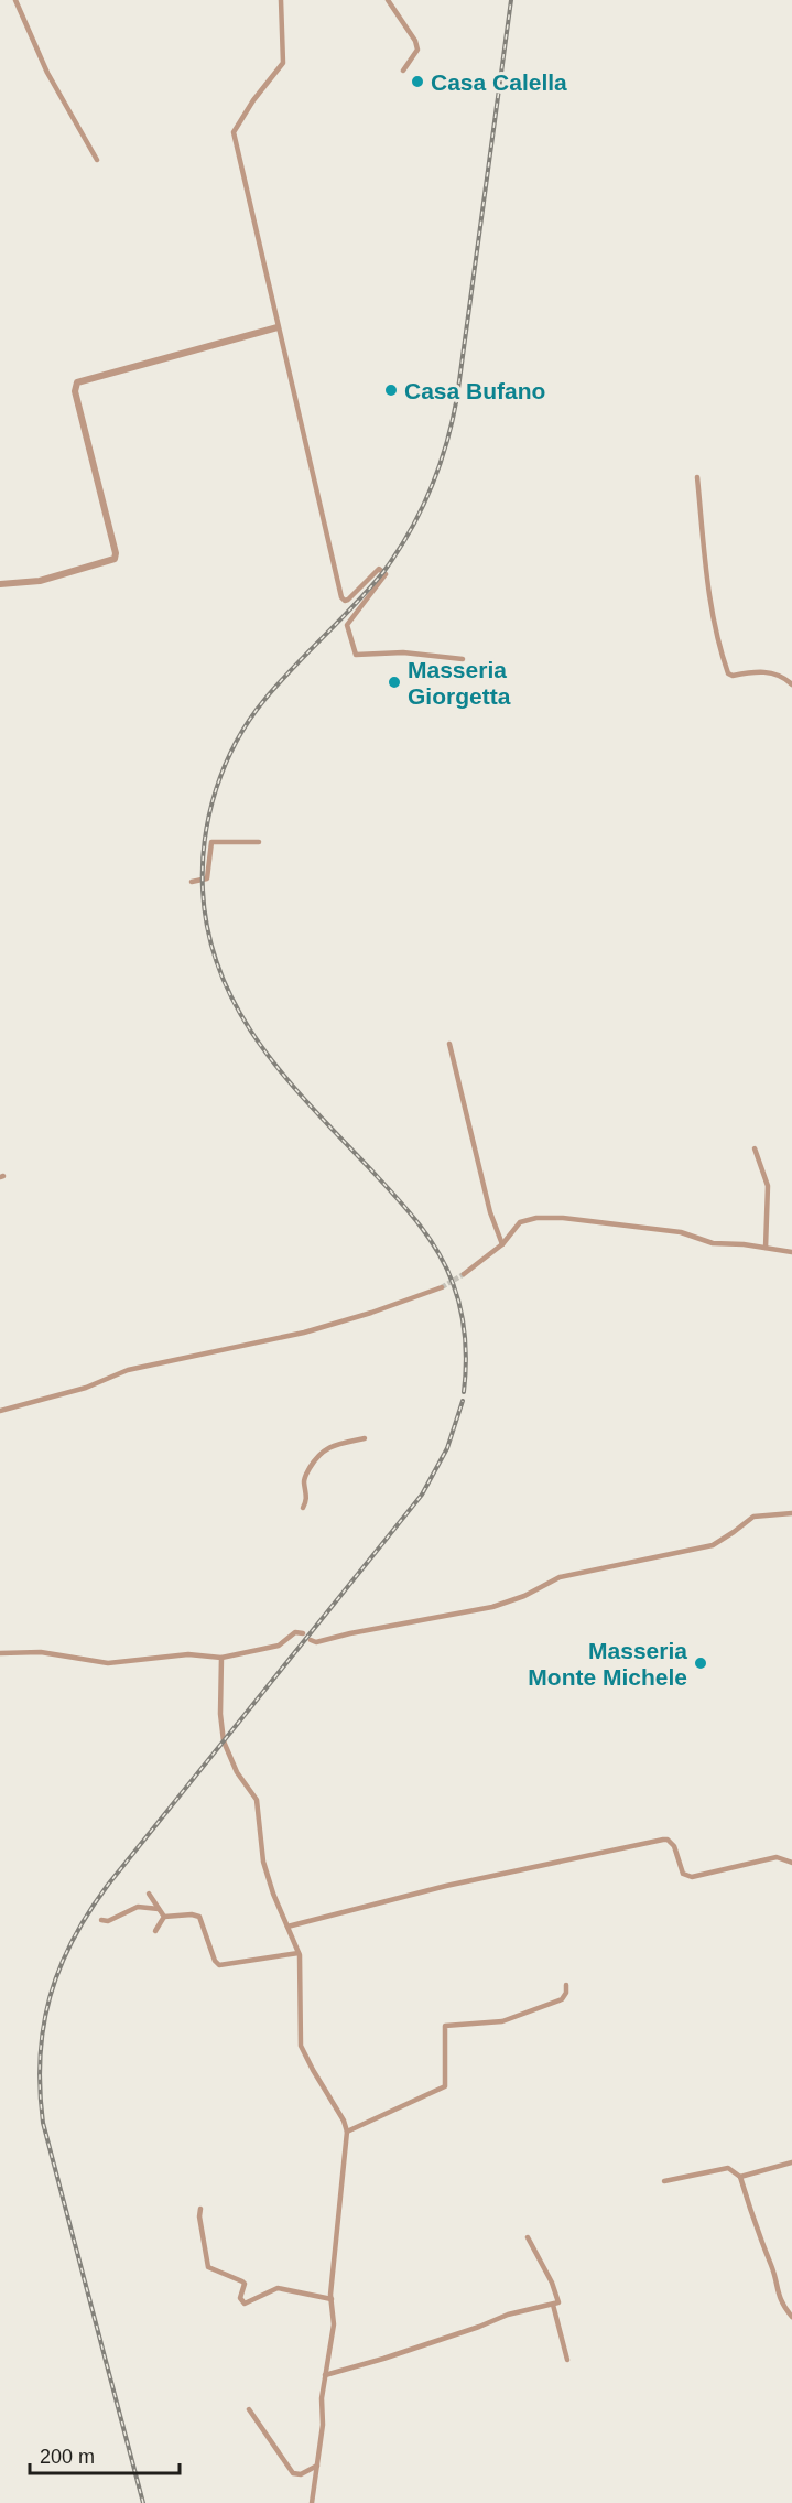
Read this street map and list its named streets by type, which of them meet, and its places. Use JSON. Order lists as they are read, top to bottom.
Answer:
{
  "places": [
    "Casa Calella",
    "Casa Bufano",
    "Masseria Giorgetta",
    "Masseria Monte Michele"
  ],
  "scale_bar": "200 m"
}
